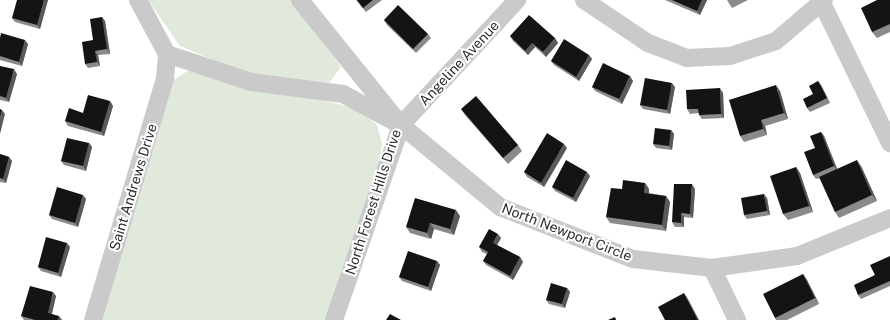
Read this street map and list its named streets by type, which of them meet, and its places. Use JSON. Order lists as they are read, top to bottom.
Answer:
{
  "streets": {
    "street": [
      "Angeline Avenue",
      "Saint Andrews Drive",
      "North Forest Hills Drive",
      "North Newport Circle"
    ]
  },
  "crossings": [
    ["Angeline Avenue", "North Forest Hills Drive"],
    ["Angeline Avenue", "North Newport Circle"],
    ["Saint Andrews Drive", "North Forest Hills Drive"],
    ["North Forest Hills Drive", "North Newport Circle"]
  ]
}
